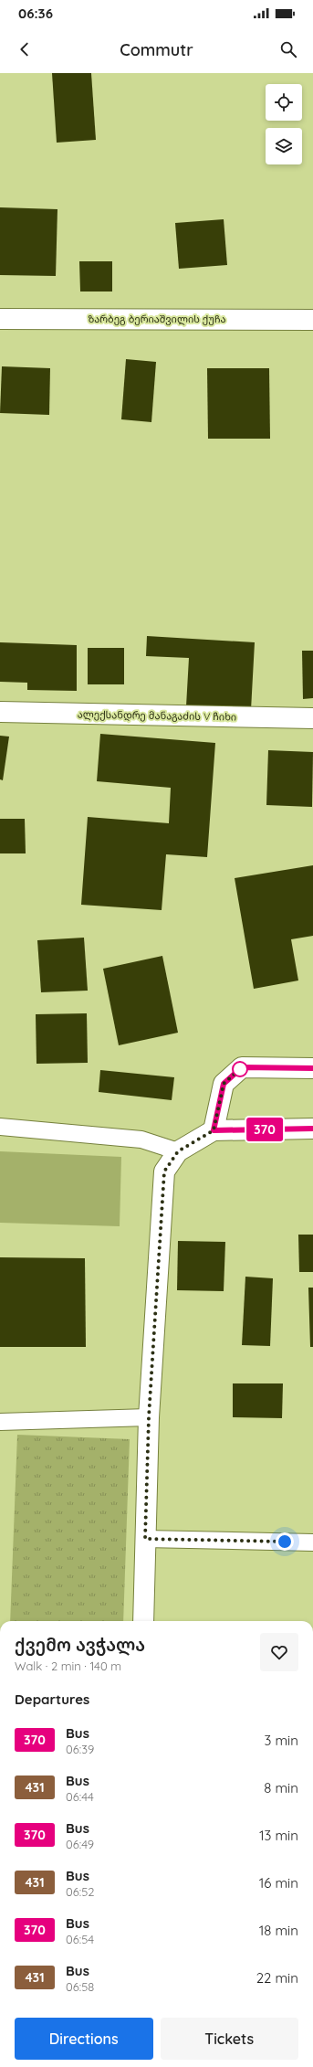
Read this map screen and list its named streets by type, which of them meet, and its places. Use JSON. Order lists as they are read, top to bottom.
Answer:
{
  "streets": {
    "street": ["ზარბეგ ბერიაშვილის ქუჩა", "ალექსანდრე მანაგაძის V ჩიხი"]
  },
  "lines": ["bus line 370"],
  "page": {
    "status": "06:36",
    "header": "Commutr",
    "on_map": "370",
    "heading": [
      ["ქვემო ავჭალა", "Walk · 2 min · 140 m"],
      "Departures"
    ],
    "list": [
      {
        "mark": "370",
        "name": "Bus",
        "note": "06:39",
        "value": "3 min"
      },
      {
        "mark": "431",
        "name": "Bus",
        "note": "06:44",
        "value": "8 min"
      },
      {
        "mark": "370",
        "name": "Bus",
        "note": "06:49",
        "value": "13 min"
      },
      {
        "mark": "431",
        "name": "Bus",
        "note": "06:52",
        "value": "16 min"
      },
      {
        "mark": "370",
        "name": "Bus",
        "note": "06:54",
        "value": "18 min"
      },
      {
        "mark": "431",
        "name": "Bus",
        "note": "06:58",
        "value": "22 min"
      }
    ],
    "buttons": ["Directions", "Tickets"]
  }
}
